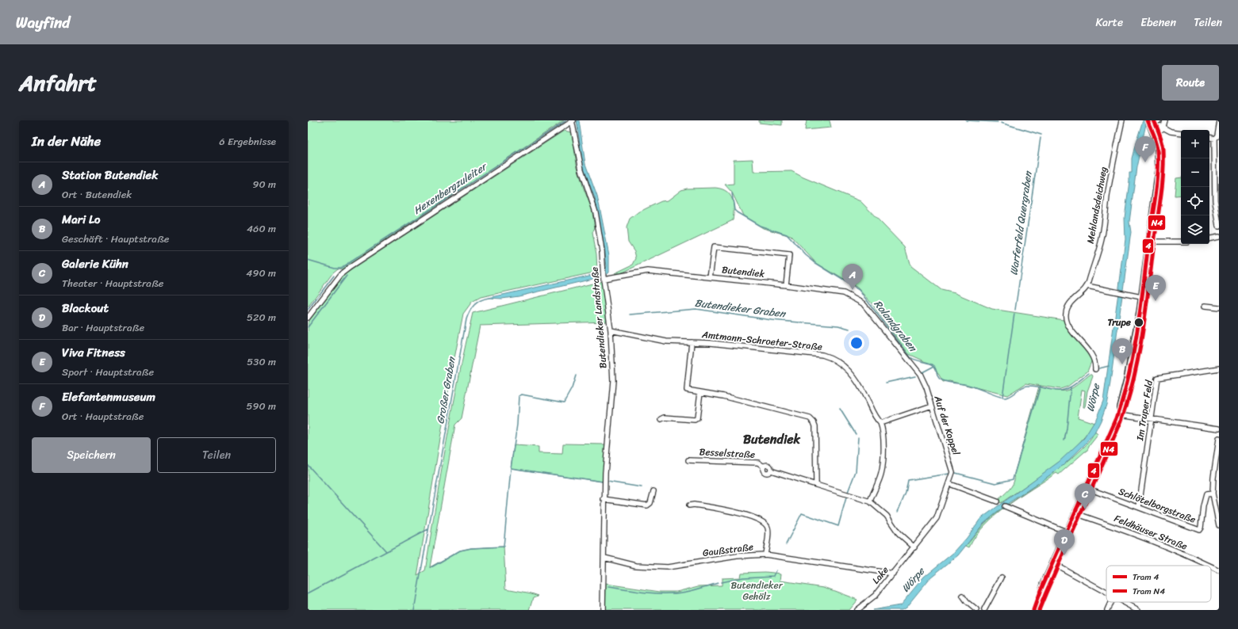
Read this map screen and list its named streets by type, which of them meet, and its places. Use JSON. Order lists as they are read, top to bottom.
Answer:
{
  "streets": {
    "street": [
      "Mehlandsdeichweg",
      "Butendiek",
      "Butendieker Landstraße",
      "Amtmann-Schroeter-Straße",
      "Im Truper Feld",
      "Auf der Koppel",
      "Besselstraße",
      "Schlötelborgstraße",
      "Feldhäuser Straße",
      "Gaußstraße",
      "Lake"
    ]
  },
  "crossings": [
    ["Butendiek", "Butendieker Landstraße"],
    ["Butendiek", "Auf der Koppel"],
    ["Butendieker Landstraße", "Amtmann-Schroeter-Straße"],
    ["Butendieker Landstraße", "Gaußstraße"],
    ["Im Truper Feld", "Schlötelborgstraße"],
    ["Auf der Koppel", "Lake"],
    ["Gaußstraße", "Lake"]
  ],
  "districts": ["Butendiek"],
  "water": [
    "Hexenbergzuleiter",
    "Warferfeld Quergraben",
    "Butendieker Graben",
    "Rolandgraben",
    "Großer Graben",
    "Wörpe"
  ],
  "parks": ["Butendieker Gehölz"],
  "places": ["Trupe"],
  "lines": ["tram line 4", "tram line N4"],
  "legend": ["Tram 4", "Tram N4"],
  "page": {
    "header": "Wayfind",
    "nav": ["Karte", "Ebenen", "Teilen"],
    "title": "Anfahrt",
    "buttons": [
      "Route",
      ["Speichern", "Teilen"]
    ],
    "heading": ["In der Nähe", "6 Ergebnisse"],
    "map_buttons": ["+", "−"],
    "pins": [
      "F",
      "A",
      "E",
      "B",
      "C",
      "D"
    ],
    "list": [
      {
        "mark": "A",
        "name": "Station Butendiek",
        "note": "Ort · Butendiek",
        "value": "90 m"
      },
      {
        "mark": "B",
        "name": "Mari Lo",
        "note": "Geschäft · Hauptstraße",
        "value": "460 m"
      },
      {
        "mark": "C",
        "name": "Galerie Kühn",
        "note": "Theater · Hauptstraße",
        "value": "490 m"
      },
      {
        "mark": "D",
        "name": "Blackout",
        "note": "Bar · Hauptstraße",
        "value": "520 m"
      },
      {
        "mark": "E",
        "name": "Viva Fitness",
        "note": "Sport · Hauptstraße",
        "value": "530 m"
      },
      {
        "mark": "F",
        "name": "Elefantenmuseum",
        "note": "Ort · Hauptstraße",
        "value": "590 m"
      }
    ]
  }
}
